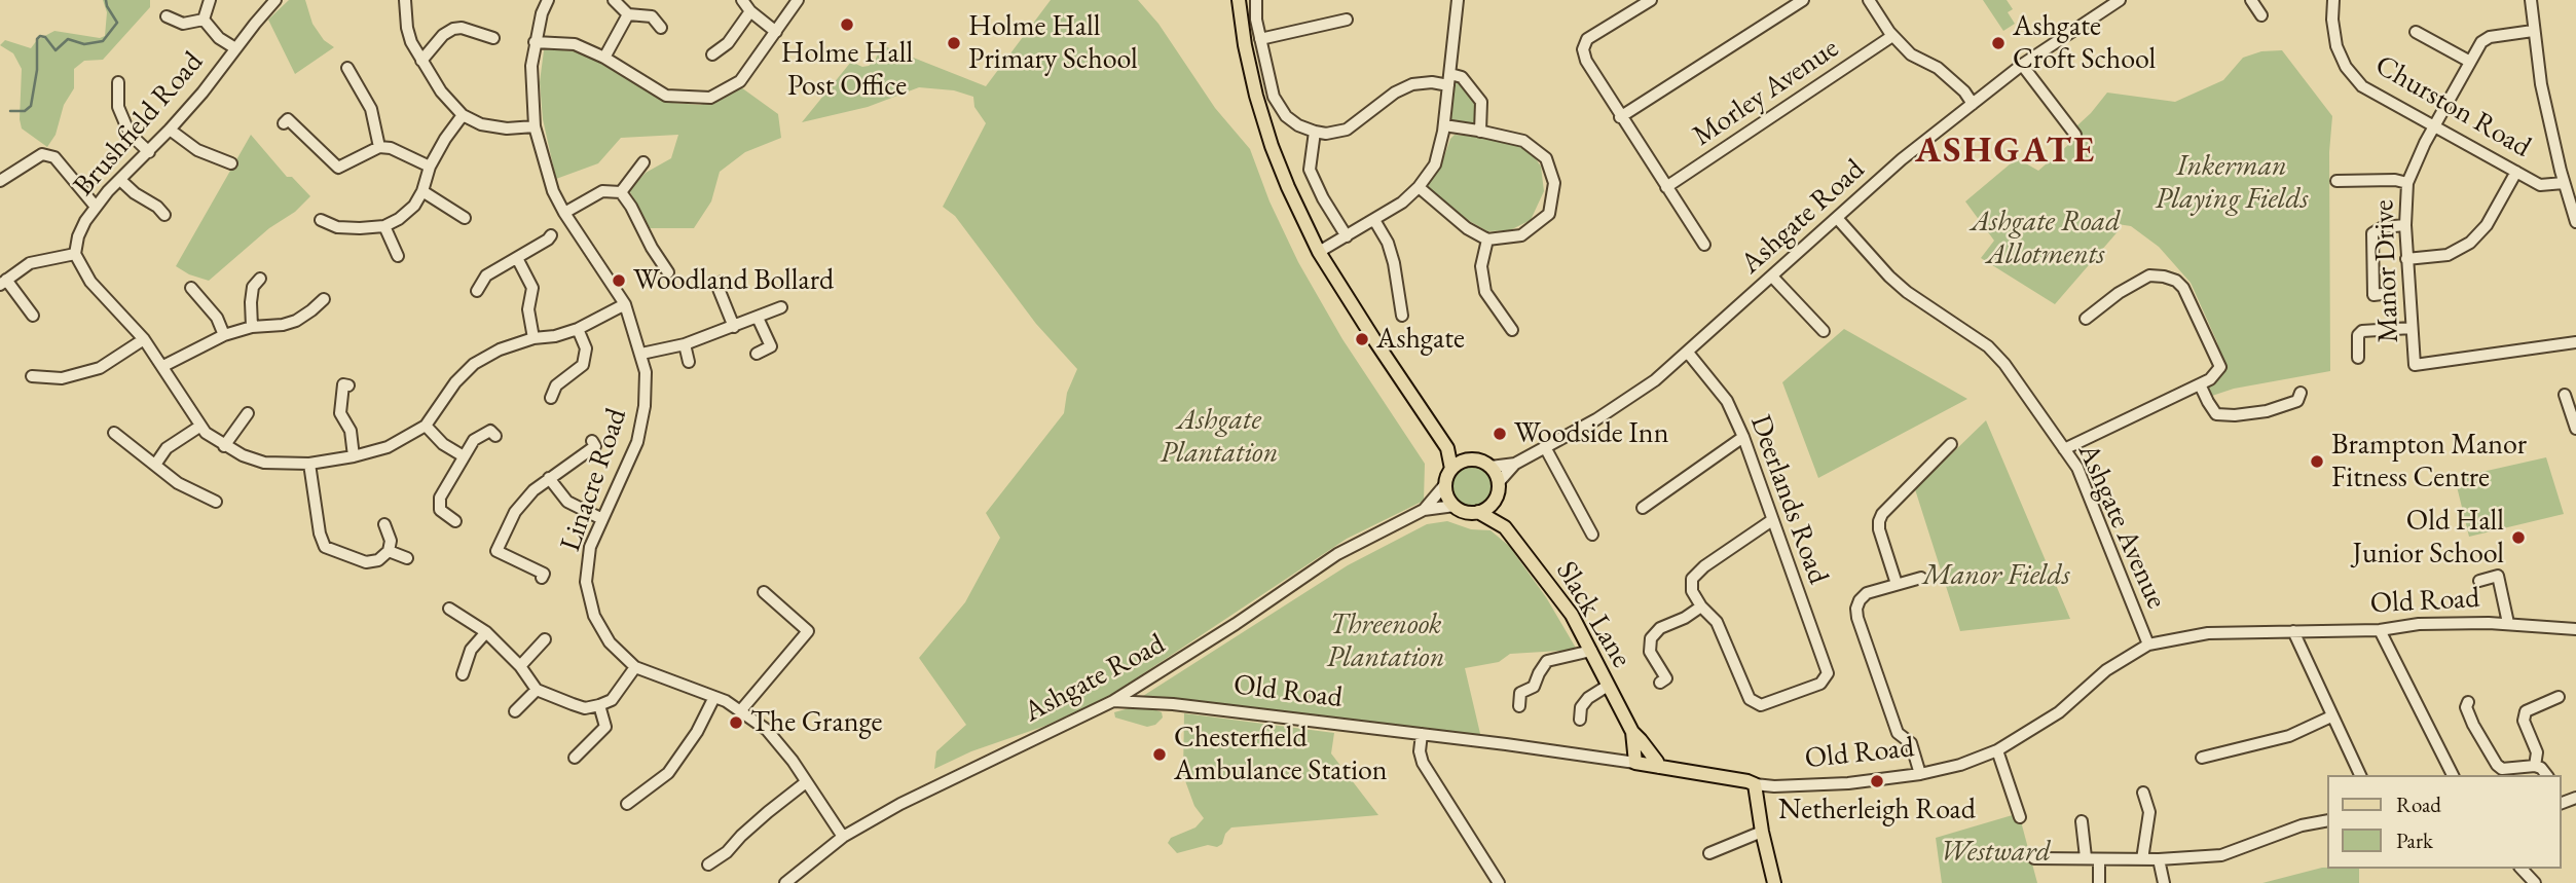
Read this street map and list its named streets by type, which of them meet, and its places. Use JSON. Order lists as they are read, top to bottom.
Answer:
{
  "streets": {
    "main road": ["Old Road", "Slack Lane"],
    "street": [
      "Morley Avenue",
      "Churston Road",
      "Brushfield Road",
      "Ashgate Road",
      "Manor Drive",
      "Linacre Road",
      "Deerlands Road",
      "Ashgate Avenue"
    ]
  },
  "crossings": [
    ["Churston Road", "Manor Drive"],
    ["Ashgate Road", "Linacre Road"],
    ["Ashgate Road", "Deerlands Road"],
    ["Ashgate Road", "Ashgate Avenue"],
    ["Ashgate Road", "Old Road"],
    ["Ashgate Road", "Slack Lane"],
    ["Ashgate Avenue", "Old Road"],
    ["Old Road", "Slack Lane"]
  ],
  "districts": ["ASHGATE"],
  "parks": [
    "Inkerman Playing Fields",
    "Ashgate Road Allotments",
    "Ashgate Plantation",
    "Manor Fields",
    "Threenook Plantation",
    "Westward"
  ],
  "places": [
    "Holme Hall Post Office",
    "Holme Hall Primary School",
    "Ashgate Croft School",
    "Woodland Bollard",
    "Ashgate",
    "Woodside Inn",
    "Brampton Manor Fitness Centre",
    "Old Hall Junior School",
    "The Grange",
    "Chesterfield Ambulance Station",
    "Netherleigh Road"
  ],
  "legend": ["Road", "Park"]
}
